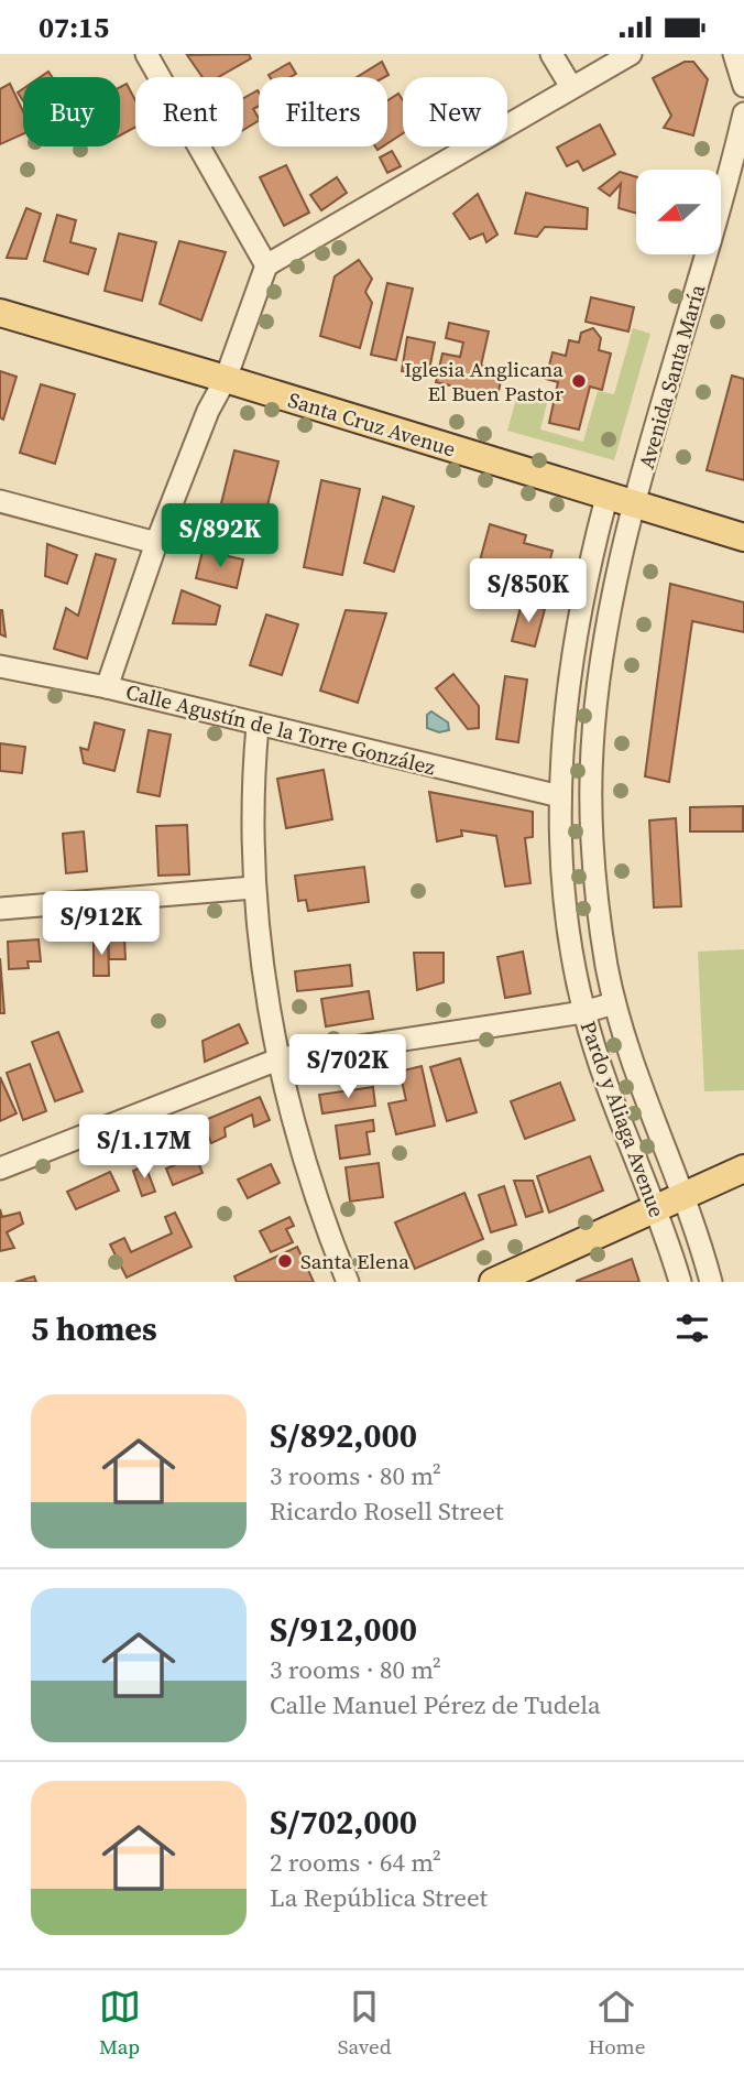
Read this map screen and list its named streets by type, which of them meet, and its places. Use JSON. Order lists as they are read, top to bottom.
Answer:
{
  "streets": {
    "main road": ["Santa Cruz Avenue"],
    "street": ["Avenida Santa María", "Calle Agustín de la Torre González", "Pardo y Aliaga Avenue"]
  },
  "crossings": [
    ["Avenida Santa María", "Santa Cruz Avenue"],
    ["Avenida Santa María", "Pardo y Aliaga Avenue"],
    ["Santa Cruz Avenue", "Pardo y Aliaga Avenue"],
    ["Calle Agustín de la Torre González", "Pardo y Aliaga Avenue"]
  ],
  "places": ["Iglesia Anglicana El Buen Pastor", "Santa Elena"],
  "north": "left",
  "page": {
    "status": "07:15",
    "chip": [
      "Buy",
      "Rent",
      "Filters",
      "New"
    ],
    "price": [
      "S/892K",
      "S/850K",
      "S/912K",
      "S/702K",
      "S/1.17M"
    ],
    "heading": "5 homes",
    "list": [
      {
        "name": "S/892,000",
        "note": "3 rooms · 80 m² · Ricardo Rosell Street"
      },
      {
        "name": "S/912,000",
        "note": "3 rooms · 80 m² · Calle Manuel Pérez de Tudela"
      },
      {
        "name": "S/702,000",
        "note": "2 rooms · 64 m² · La República Street"
      }
    ],
    "tabs": ["Map", "Saved", "Home"]
  }
}
